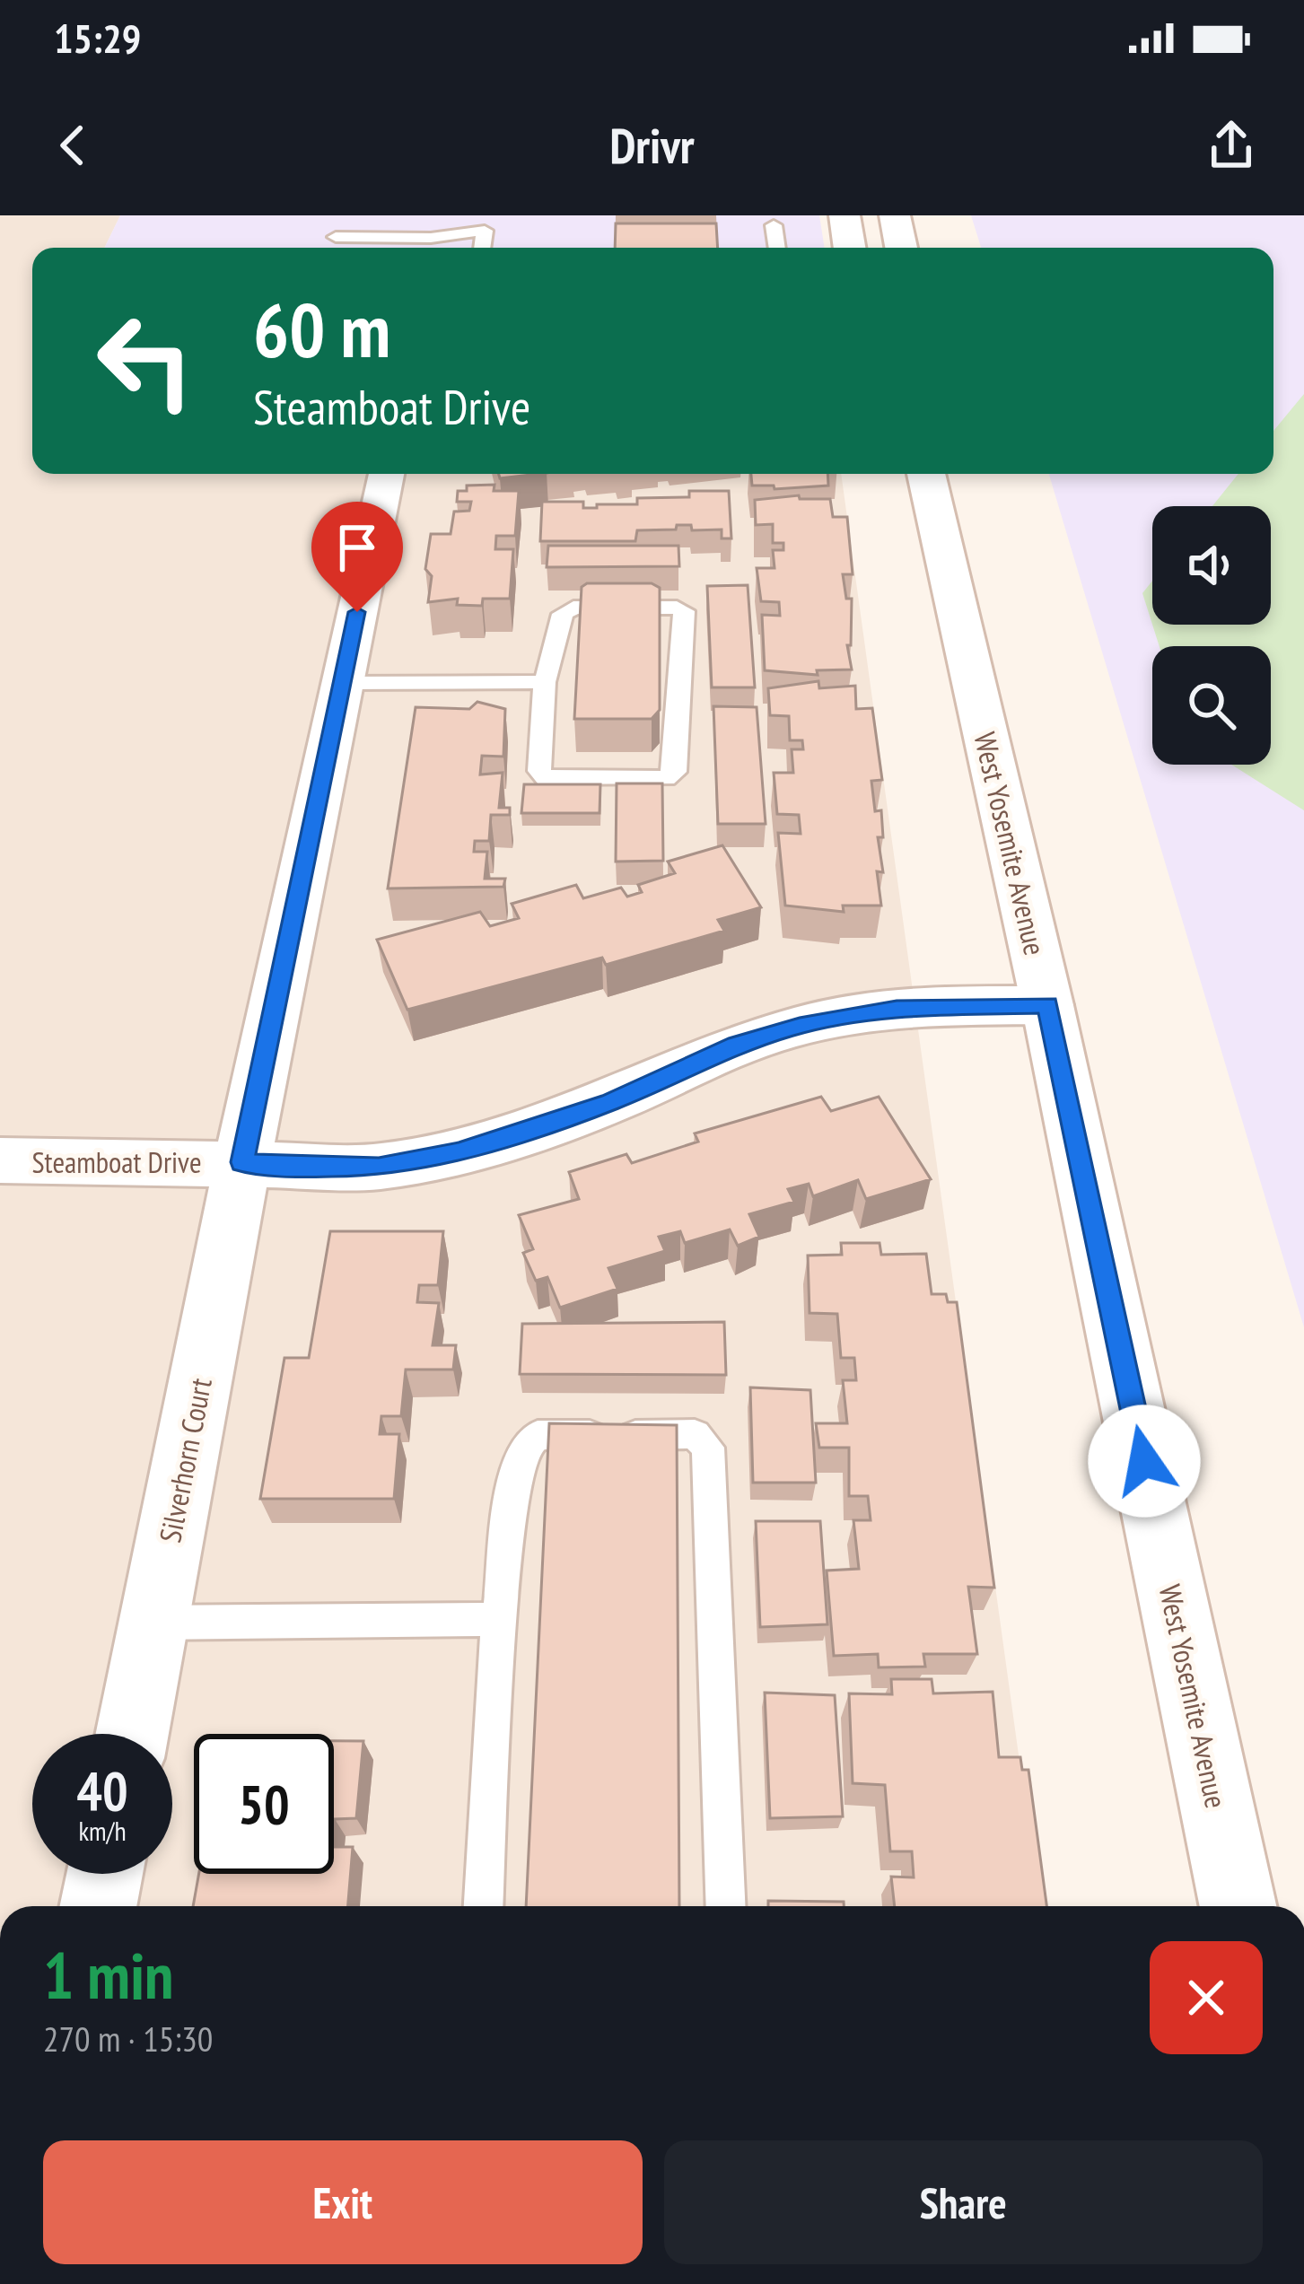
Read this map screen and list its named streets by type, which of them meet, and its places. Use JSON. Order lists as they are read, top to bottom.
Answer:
{
  "streets": {
    "street": ["West Yosemite Avenue", "Steamboat Drive", "Silverhorn Court"]
  },
  "crossings": [
    ["West Yosemite Avenue", "Steamboat Drive"],
    ["Steamboat Drive", "Silverhorn Court"]
  ],
  "page": {
    "status": "15:29",
    "header": "Drivr",
    "turn": ["60 m", "Steamboat Drive"],
    "speed": "40 km/h",
    "limit": "50",
    "heading": ["1 min", "270 m · 15:30"],
    "buttons": ["Exit", "Share"]
  }
}
